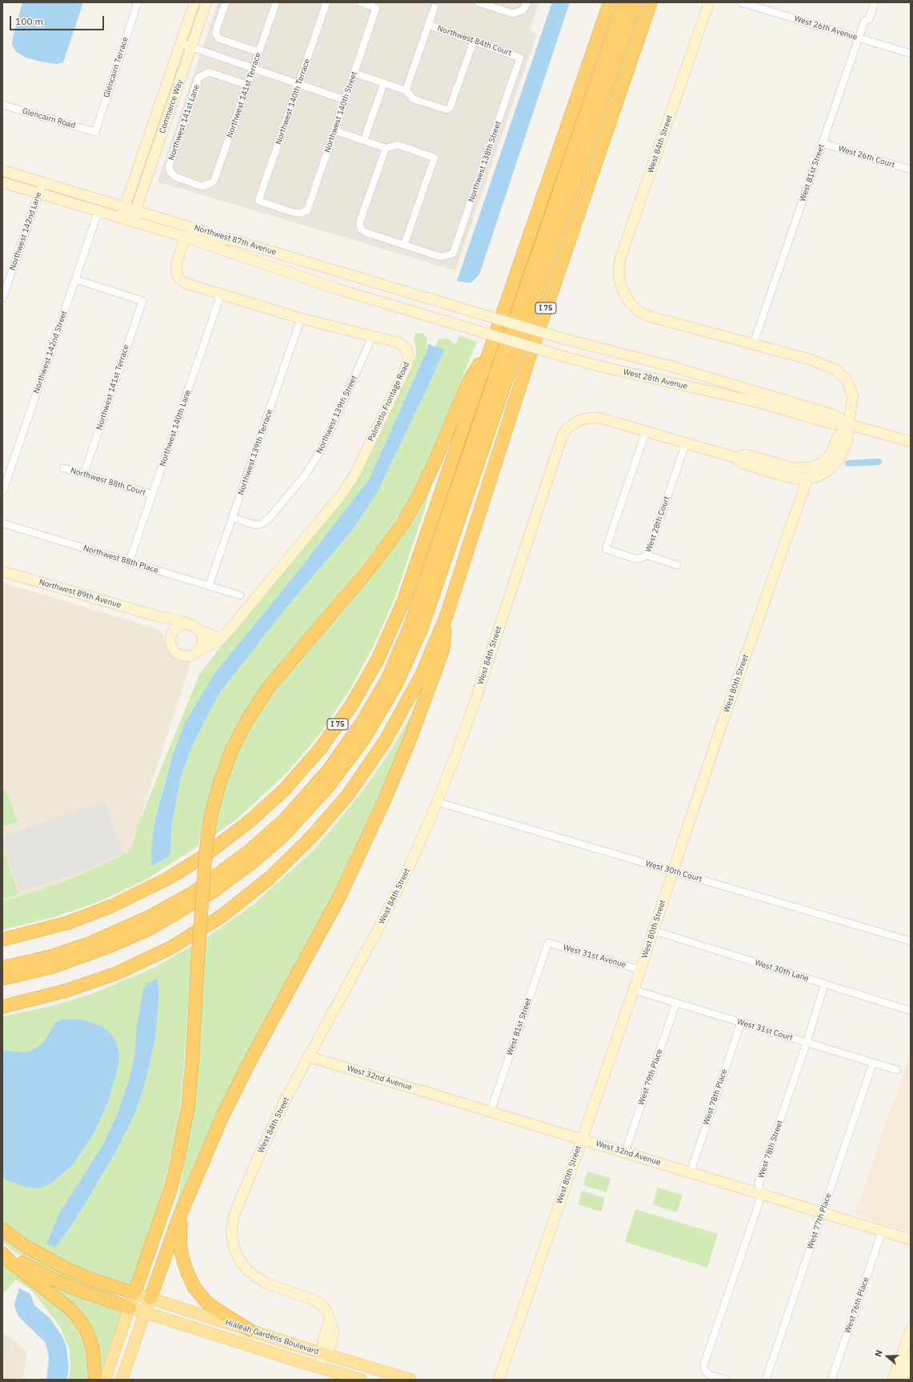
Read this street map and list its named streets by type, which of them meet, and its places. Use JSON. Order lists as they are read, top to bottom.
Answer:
{
  "streets": {
    "highway": ["I 75"],
    "main road": ["Hialeah Gardens Boulevard"],
    "street": [
      "West 26th Avenue",
      "Northwest 84th Court",
      "Glencairn Terrace",
      "Northwest 141st Terrace",
      "Northwest 140th Terrace",
      "Commerce Way",
      "Northwest 140th Street",
      "Glencairn Road",
      "Northwest 141st Lane",
      "West 84th Street",
      "West 26th Court",
      "Northwest 138th Street",
      "West 81st Street",
      "Northwest 142nd Lane",
      "Northwest 87th Avenue",
      "Northwest 142nd Street",
      "West 28th Avenue",
      "Palmetto Frontage Road",
      "Northwest 139th Street",
      "Northwest 140th Lane",
      "Northwest 139th Terrace",
      "Northwest 88th Court",
      "West 28th Court",
      "Northwest 88th Place",
      "Northwest 89th Avenue",
      "West 80th Street",
      "West 30th Court",
      "West 31st Avenue",
      "West 30th Lane",
      "West 31st Court",
      "West 79th Place",
      "West 32nd Avenue",
      "West 78th Place",
      "West 78th Street",
      "West 77th Place",
      "West 76th Place"
    ]
  },
  "crossings": [
    ["West 26th Avenue", "West 81st Street"],
    ["Northwest 84th Court", "Northwest 138th Street"],
    ["Glencairn Terrace", "Glencairn Road"],
    ["Northwest 141st Terrace", "Northwest 141st Lane"],
    ["Northwest 141st Terrace", "Northwest 142nd Street"],
    ["Northwest 141st Terrace", "Northwest 88th Court"],
    ["Northwest 140th Terrace", "Northwest 140th Street"],
    ["Commerce Way", "Northwest 87th Avenue"],
    ["West 84th Street", "West 81st Street"],
    ["West 84th Street", "West 28th Court"],
    ["West 84th Street", "West 30th Court"],
    ["West 84th Street", "West 32nd Avenue"],
    ["West 84th Street", "Hialeah Gardens Boulevard"],
    ["West 26th Court", "West 81st Street"],
    ["West 81st Street", "West 31st Avenue"],
    ["West 81st Street", "West 32nd Avenue"],
    ["Northwest 142nd Lane", "Northwest 87th Avenue"],
    ["Northwest 87th Avenue", "Northwest 142nd Street"],
    ["Northwest 87th Avenue", "West 28th Avenue"],
    ["Northwest 87th Avenue", "Palmetto Frontage Road"],
    ["Palmetto Frontage Road", "Northwest 139th Street"],
    ["Palmetto Frontage Road", "Northwest 140th Lane"],
    ["Palmetto Frontage Road", "Northwest 139th Terrace"],
    ["Palmetto Frontage Road", "Northwest 89th Avenue"],
    ["Northwest 139th Street", "Northwest 139th Terrace"],
    ["Northwest 140th Lane", "Northwest 88th Court"],
    ["Northwest 140th Lane", "Northwest 88th Place"],
    ["Northwest 139th Terrace", "Northwest 88th Place"],
    ["West 80th Street", "West 30th Court"],
    ["West 80th Street", "West 31st Avenue"],
    ["West 80th Street", "West 30th Lane"],
    ["West 80th Street", "West 31st Court"],
    ["West 80th Street", "West 32nd Avenue"],
    ["West 30th Lane", "West 78th Street"],
    ["West 31st Court", "West 79th Place"],
    ["West 31st Court", "West 78th Place"],
    ["West 31st Court", "West 78th Street"],
    ["West 31st Court", "West 77th Place"],
    ["West 79th Place", "West 32nd Avenue"],
    ["West 32nd Avenue", "West 78th Place"],
    ["West 32nd Avenue", "West 78th Street"],
    ["West 32nd Avenue", "West 77th Place"],
    ["West 32nd Avenue", "West 76th Place"]
  ],
  "scale_bar": "100 m",
  "north": "left"
}
